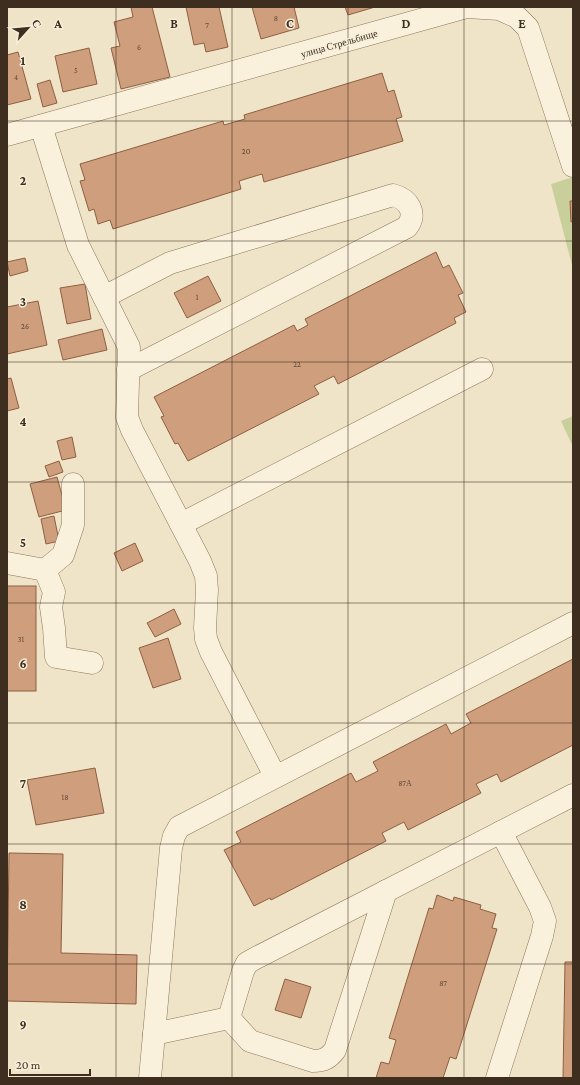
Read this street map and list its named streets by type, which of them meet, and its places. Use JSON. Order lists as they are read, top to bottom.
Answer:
{
  "streets": {
    "street": ["улица Стрельбище"]
  },
  "house_numbers": [
    "8",
    "7",
    "6",
    "5",
    "4",
    "20",
    "1",
    "26",
    "22",
    "31",
    "87А",
    "18",
    "87"
  ],
  "scale_bar": "20 m",
  "north": "top right",
  "grid": {
    "columns": [
      "A",
      "B",
      "C",
      "D",
      "E"
    ],
    "rows": [
      "1",
      "2",
      "3",
      "4",
      "5",
      "6",
      "7",
      "8",
      "9"
    ]
  }
}
